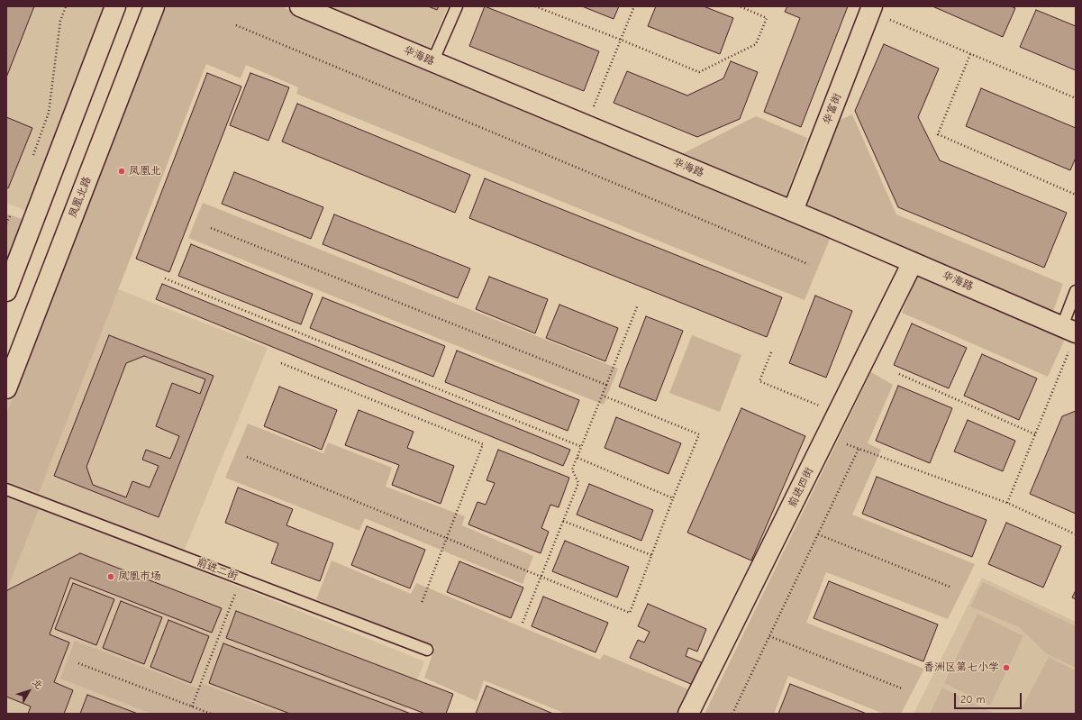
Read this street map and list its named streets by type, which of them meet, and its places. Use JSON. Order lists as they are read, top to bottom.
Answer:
{
  "streets": {
    "street": [
      "华海路",
      "华富街",
      "凤凰北路",
      "前进四街"
    ],
    "lane": ["前进二街"]
  },
  "crossings": [
    ["华海路", "华富街"],
    ["华海路", "前进四街"]
  ],
  "places": ["凤凰北", "凤凰市场", "香洲区第七小学"],
  "scale_bar": "20 m",
  "north": "top right"
}
